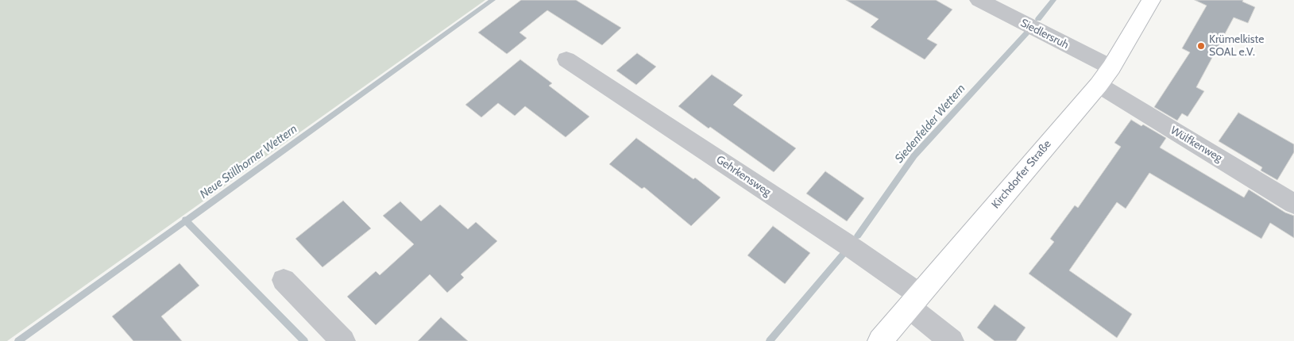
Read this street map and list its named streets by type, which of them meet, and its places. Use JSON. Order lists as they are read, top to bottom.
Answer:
{
  "streets": {
    "street": [
      "Siedlersruh",
      "Wülfkenweg",
      "Kirchdorfer Straße",
      "Gehrkensweg"
    ]
  },
  "crossings": [
    ["Siedlersruh", "Wülfkenweg"],
    ["Siedlersruh", "Kirchdorfer Straße"],
    ["Wülfkenweg", "Kirchdorfer Straße"],
    ["Kirchdorfer Straße", "Gehrkensweg"]
  ],
  "water": ["Siedenfelder Wettern", "Neue Stillhorner Wettern"],
  "places": ["Krümelkiste SOAL e.V."]
}
